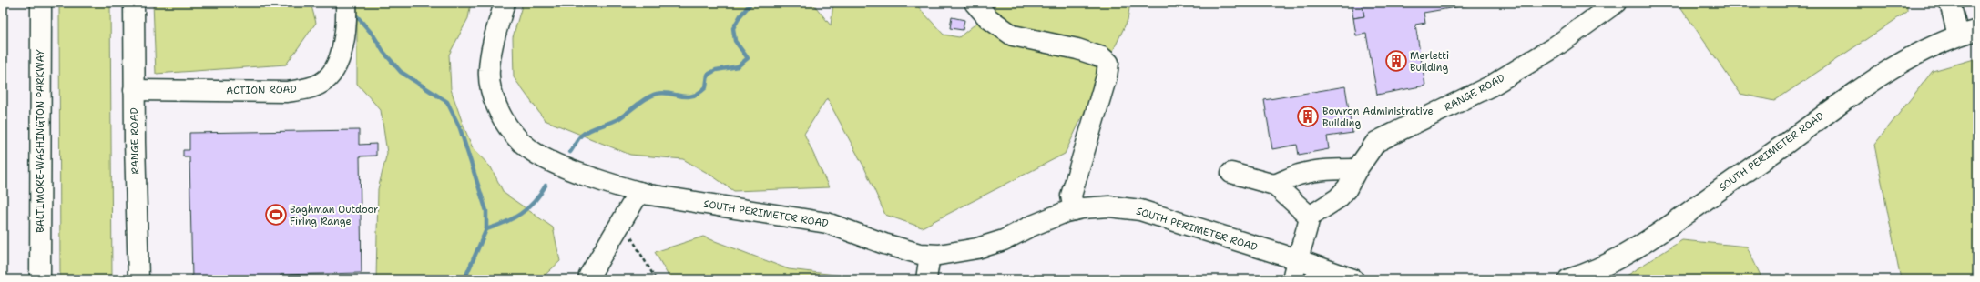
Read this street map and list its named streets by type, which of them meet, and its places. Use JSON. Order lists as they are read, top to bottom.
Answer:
{
  "streets": {
    "main road": [
      "ACTION ROAD",
      "RANGE ROAD",
      "BALTIMORE-WASHINGTON PARKWAY",
      "SOUTH PERIMETER ROAD"
    ]
  },
  "crossings": [
    ["ACTION ROAD", "RANGE ROAD"]
  ],
  "places": {
    "building": ["Merletti Building", "Bowron Administrative Building"],
    "sports": ["Baghman Outdoor Firing Range"]
  }
}
